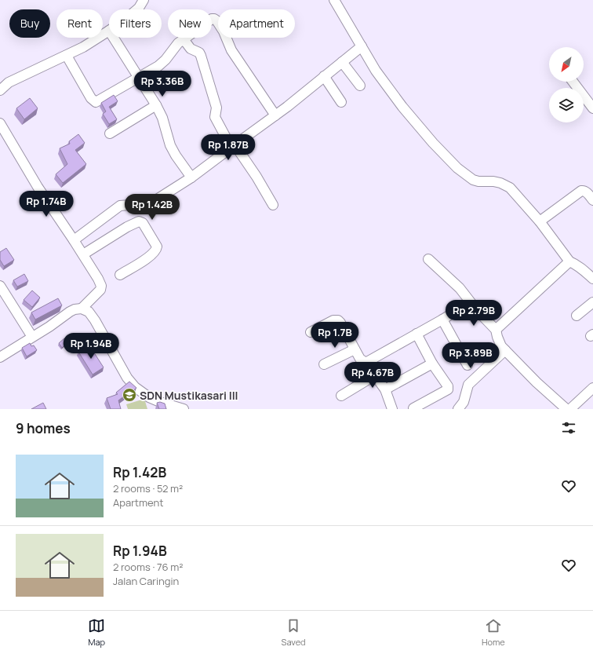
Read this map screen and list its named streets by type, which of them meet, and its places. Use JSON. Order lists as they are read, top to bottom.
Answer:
{
  "places": {
    "school or university": ["SDN Mustikasari III"]
  },
  "north": "bottom left",
  "page": {
    "chip": [
      "Buy",
      "Rent",
      "Filters",
      "New",
      "Apartment"
    ],
    "price": [
      "Rp 3.36B",
      "Rp 1.87B",
      "Rp 1.74B",
      "Rp 1.42B",
      "Rp 2.79B",
      "Rp 1.7B",
      "Rp 1.94B",
      "Rp 3.89B",
      "Rp 4.67B"
    ],
    "heading": "9 homes",
    "list": [
      {
        "name": "Rp 1.42B",
        "note": "2 rooms · 52 m² · Apartment"
      },
      {
        "name": "Rp 1.94B",
        "note": "2 rooms · 76 m² · Jalan Caringin"
      }
    ],
    "tabs": ["Map", "Saved", "Home"]
  }
}
